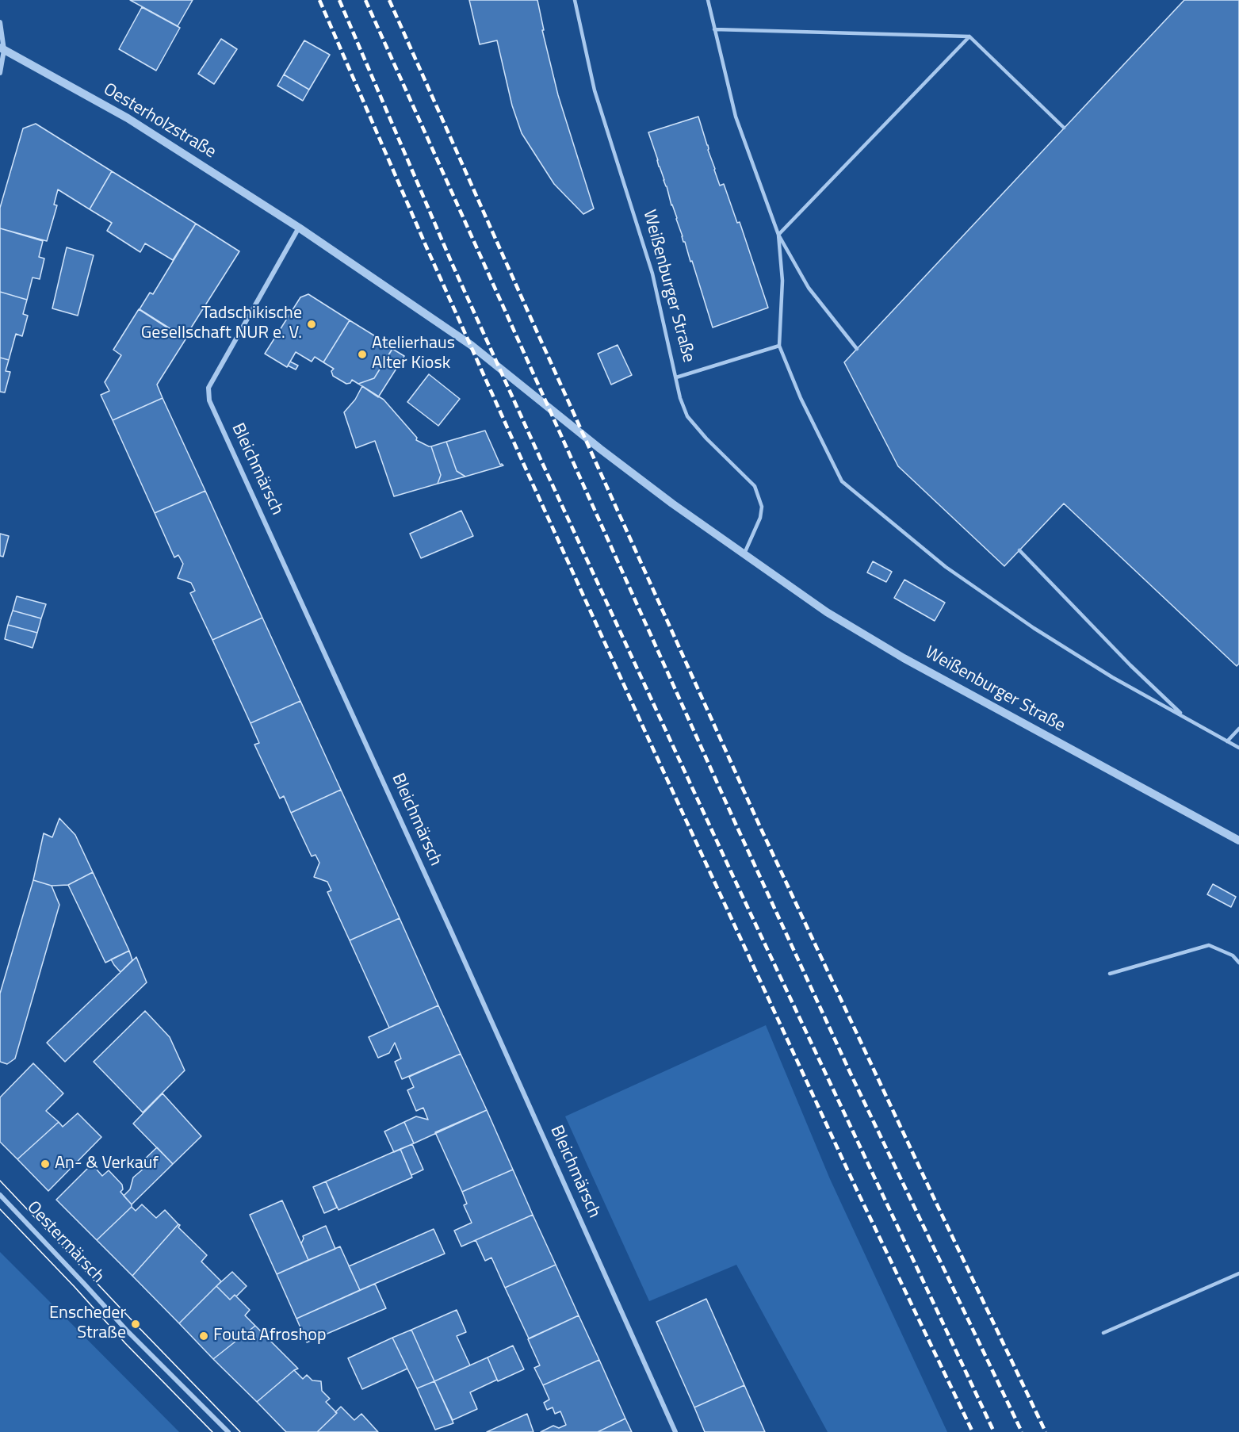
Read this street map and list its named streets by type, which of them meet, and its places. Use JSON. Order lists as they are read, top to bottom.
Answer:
{
  "streets": {
    "street": [
      "Oesterholzstraße",
      "Weißenburger Straße",
      "Bleichmärsch",
      "Oestermärsch"
    ]
  },
  "crossings": [
    ["Oesterholzstraße", "Weißenburger Straße"],
    ["Oesterholzstraße", "Bleichmärsch"],
    ["Weißenburger Straße", "Bleichmärsch"]
  ],
  "places": [
    "Tadschikische Gesellschaft NUR e. V.",
    "Atelierhaus Alter Kiosk",
    "An- & Verkauf",
    "Enscheder Straße",
    "Fouta Afroshop"
  ]
}
